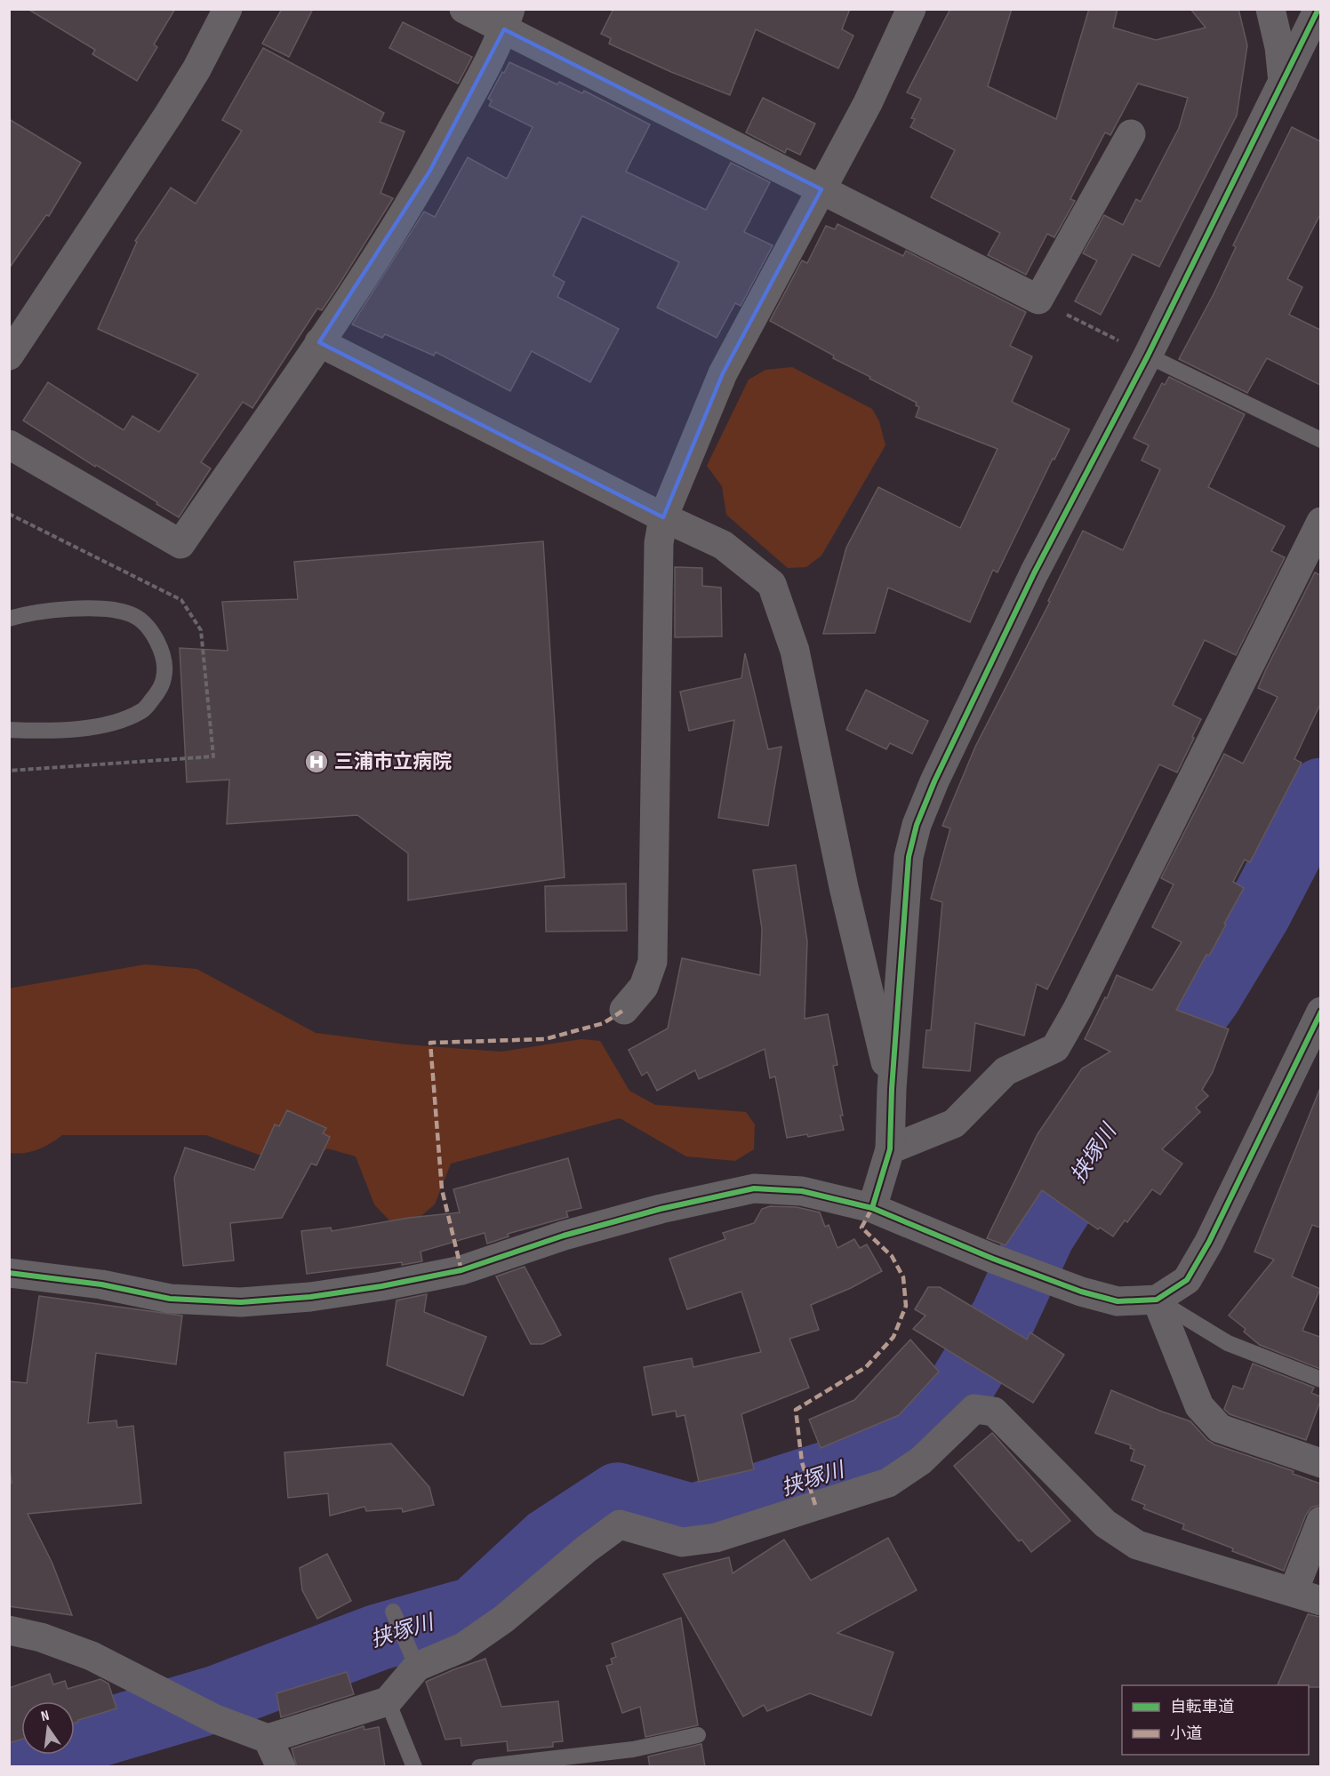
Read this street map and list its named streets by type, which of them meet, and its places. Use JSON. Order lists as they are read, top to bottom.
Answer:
{
  "water": ["挟塚川"],
  "places": {
    "hospital": ["三浦市立病院"]
  },
  "legend": ["自転車道", "小道"],
  "north": "top"
}
